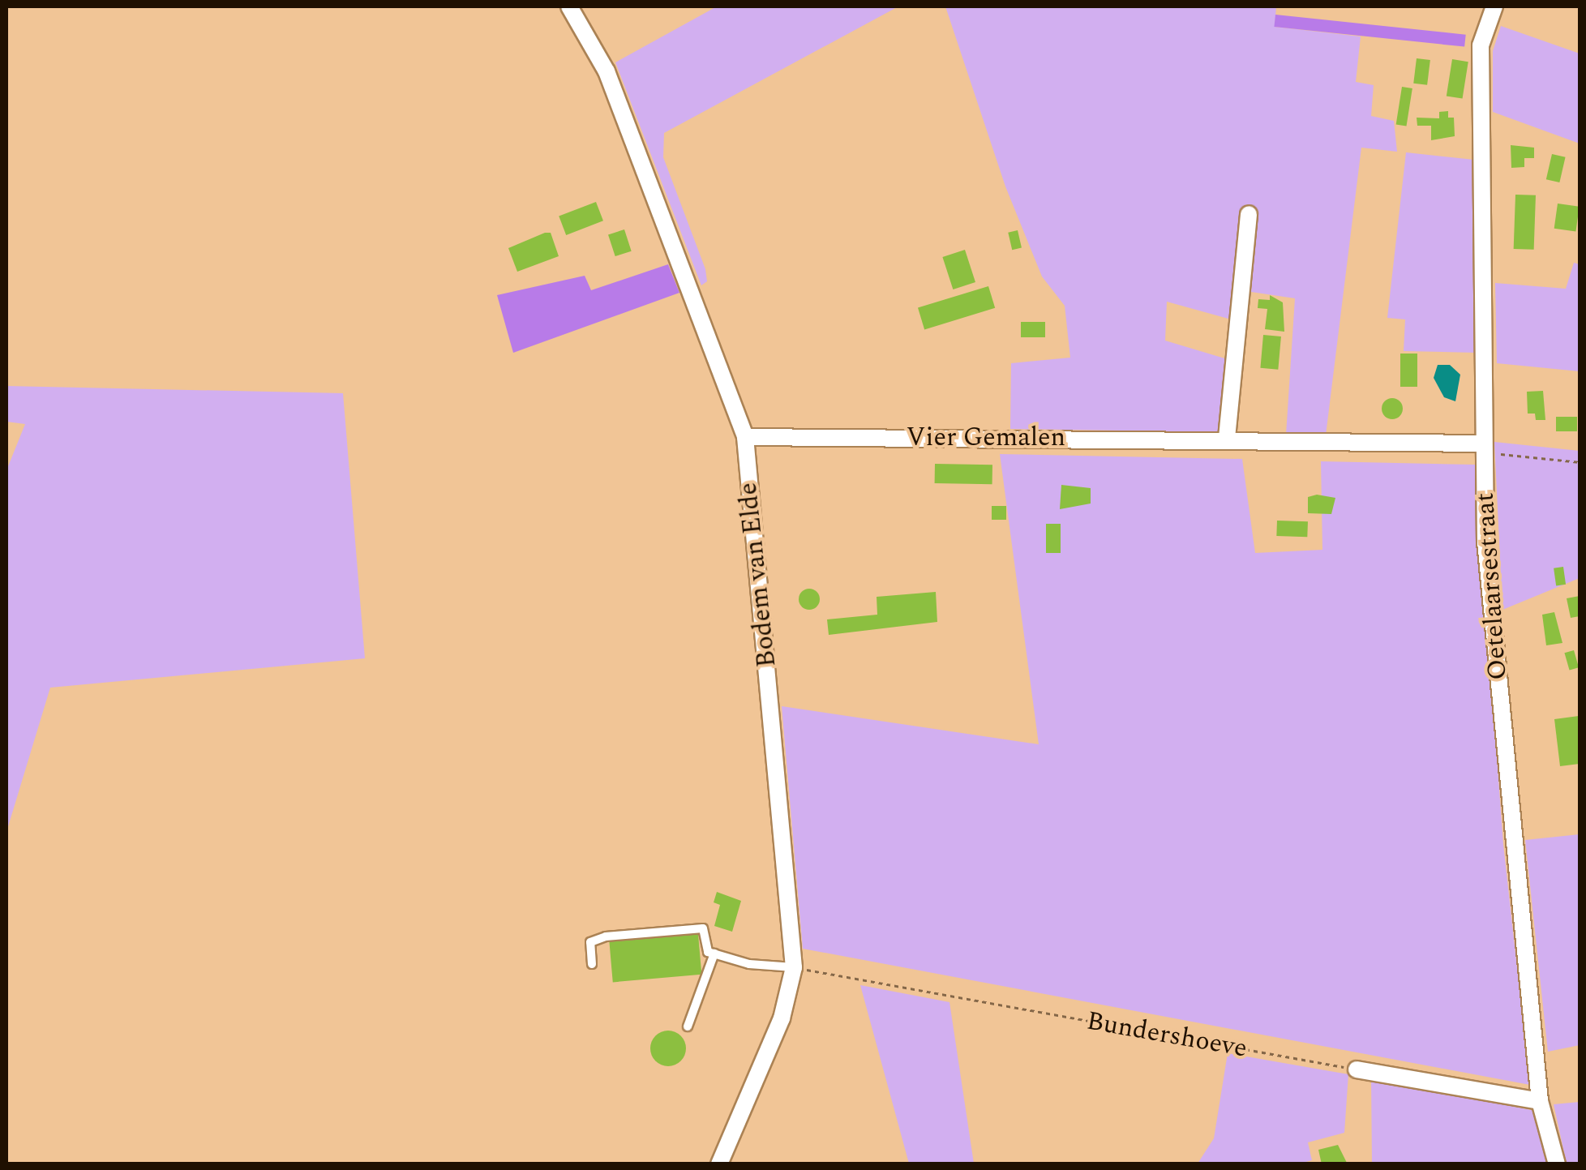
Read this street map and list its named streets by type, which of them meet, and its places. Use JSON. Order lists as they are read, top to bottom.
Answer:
{
  "streets": {
    "street": ["Vier Gemalen", "Bodem van Elde", "Oetelaarsestraat"],
    "path": ["Bundershoeve"]
  },
  "crossings": [
    ["Vier Gemalen", "Bodem van Elde"],
    ["Vier Gemalen", "Oetelaarsestraat"],
    ["Bodem van Elde", "Bundershoeve"]
  ]
}
